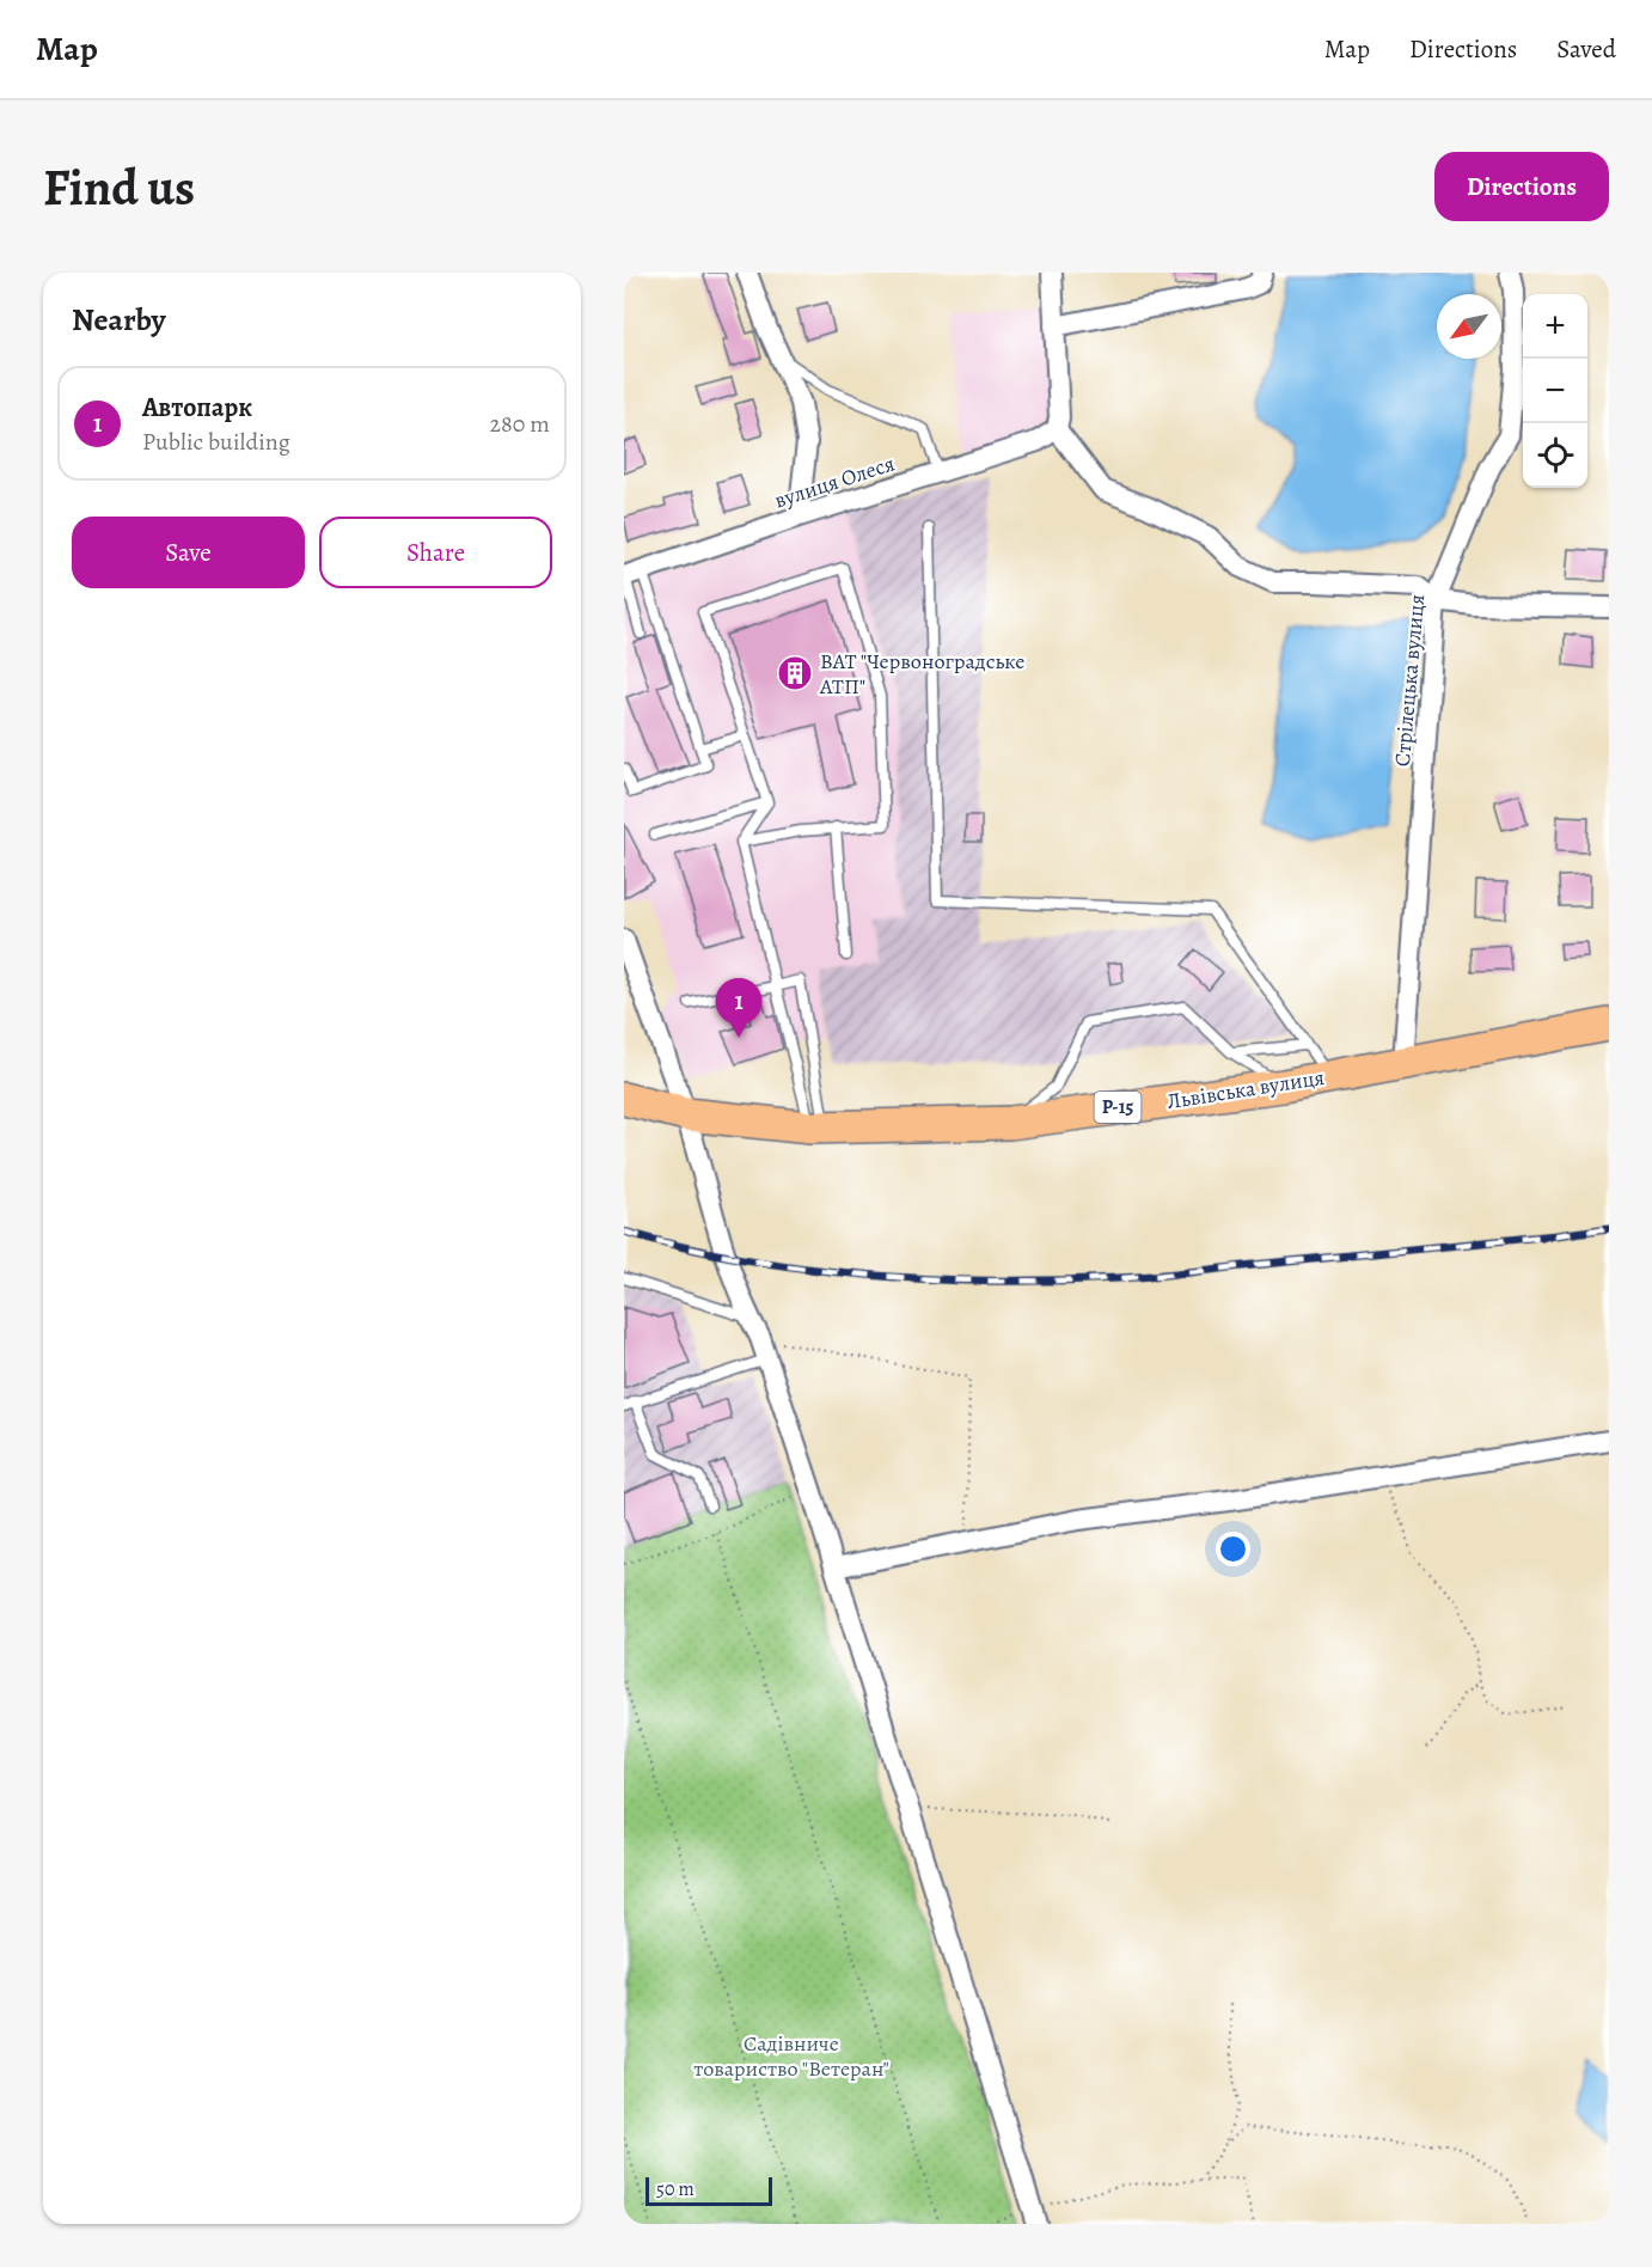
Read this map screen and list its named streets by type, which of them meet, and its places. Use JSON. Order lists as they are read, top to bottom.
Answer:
{
  "streets": {
    "main road": ["Львівська вулиця", "Р-15"],
    "street": ["вулиця Олеся", "Стрілецька вулиця"]
  },
  "crossings": [
    ["Стрілецька вулиця", "Львівська вулиця"]
  ],
  "parks": ["Садівниче товариство \"Ветеран\""],
  "places": {
    "building": ["ВАТ \"Червоноградське АТП\""]
  },
  "scale_bar": "50 m",
  "north": "bottom left",
  "page": {
    "header": "Map",
    "nav": ["Map", "Directions", "Saved"],
    "buttons": [
      "Directions",
      ["Save", "Share"]
    ],
    "title": "Find us",
    "heading": "Nearby",
    "map_buttons": ["+", "−"],
    "list": [
      {
        "mark": "1",
        "name": "Автопарк",
        "note": "Public building",
        "value": "280 m"
      }
    ],
    "pins": "1",
    "scale": "50 m"
  }
}
